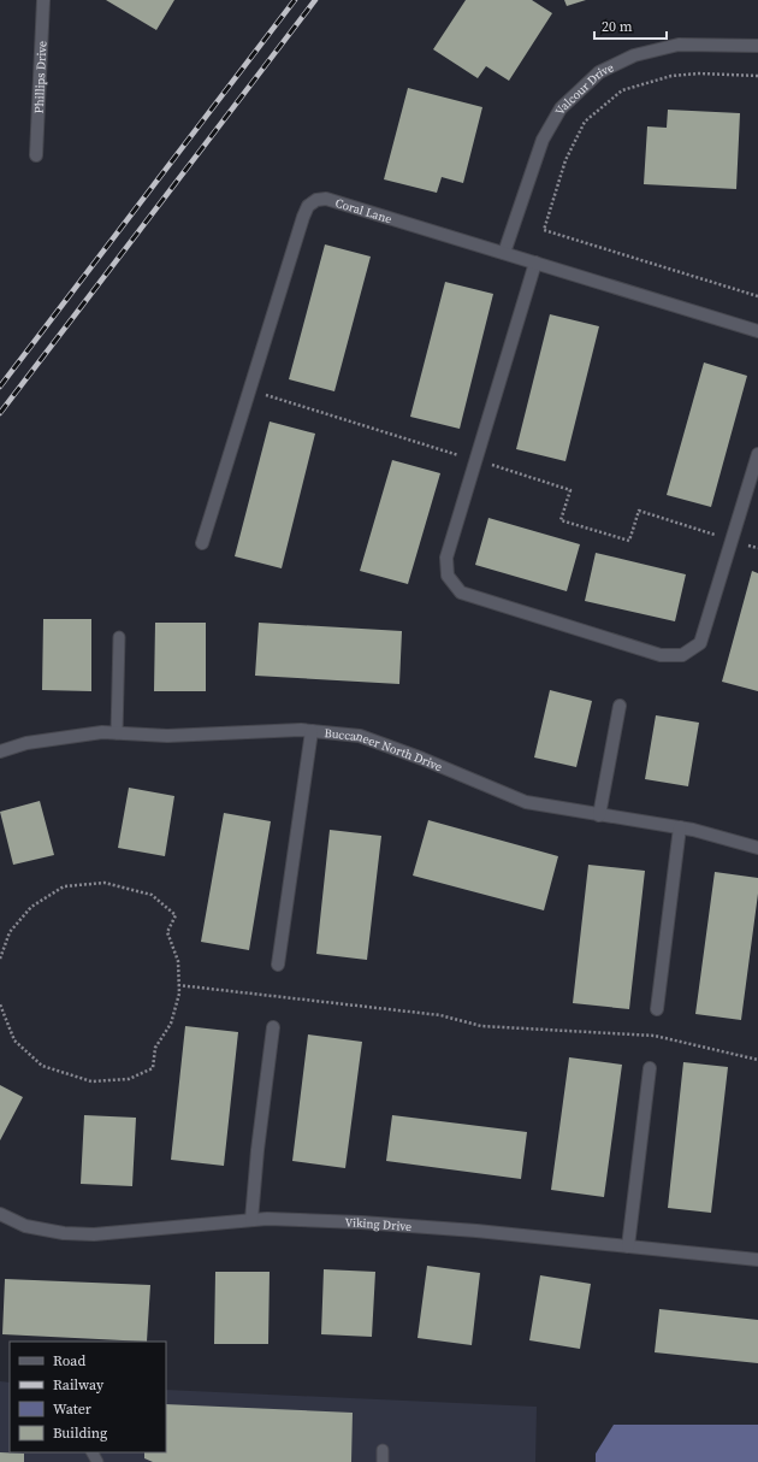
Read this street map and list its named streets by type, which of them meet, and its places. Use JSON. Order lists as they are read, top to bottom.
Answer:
{
  "streets": {
    "street": [
      "Phillips Drive",
      "Valcour Drive",
      "Coral Lane",
      "Buccaneer North Drive",
      "Viking Drive"
    ]
  },
  "crossings": [
    ["Valcour Drive", "Coral Lane"]
  ],
  "legend": [
    "Road",
    "Railway",
    "Water",
    "Building"
  ],
  "scale_bar": "20 m"
}
